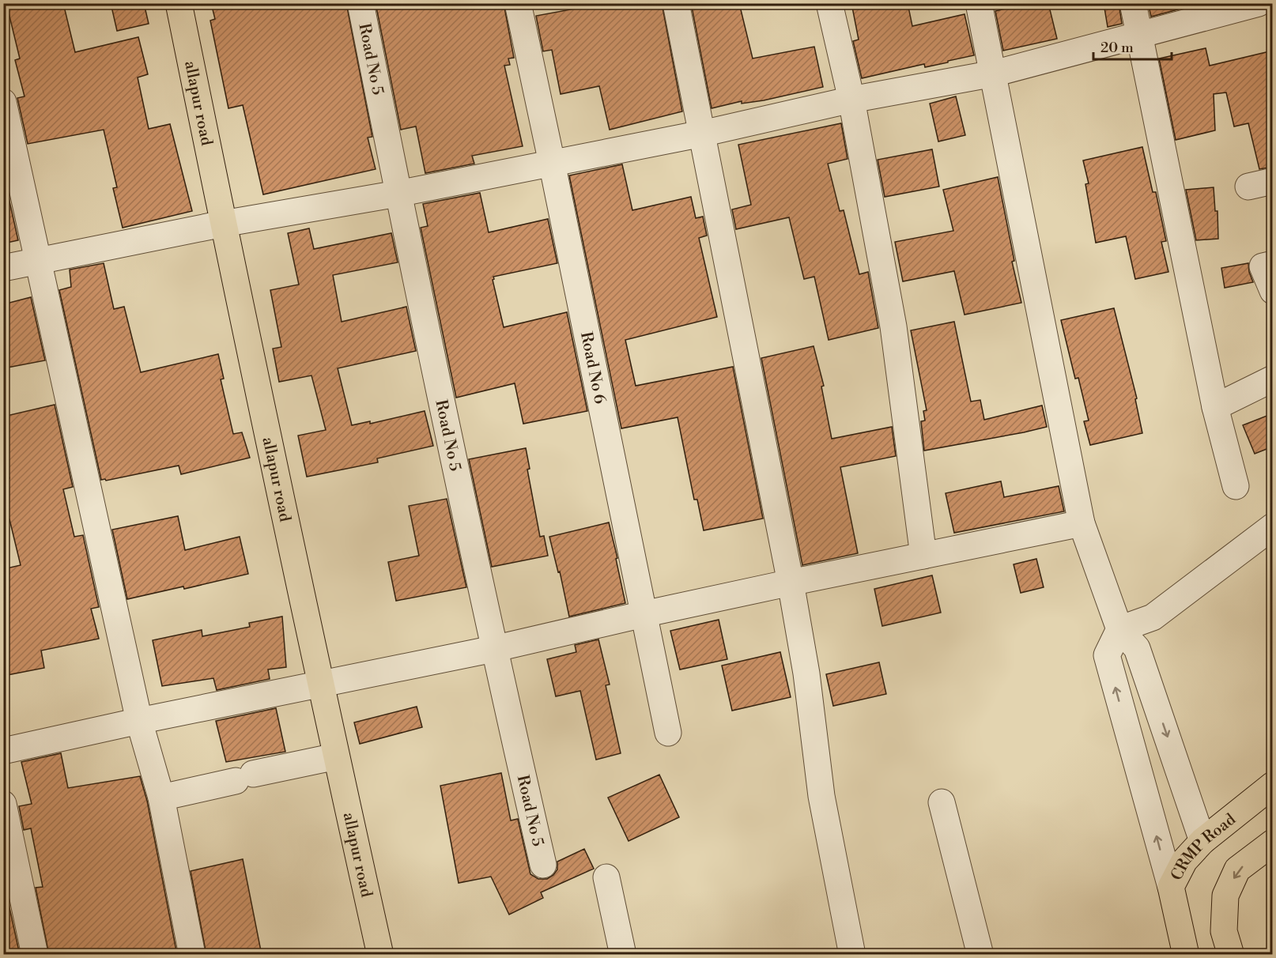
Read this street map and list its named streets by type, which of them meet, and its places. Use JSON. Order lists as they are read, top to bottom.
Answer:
{
  "streets": {
    "main road": ["allapur road", "CRMP Road"],
    "street": ["Road No 5", "Road No 6"]
  },
  "scale_bar": "20 m"
}
